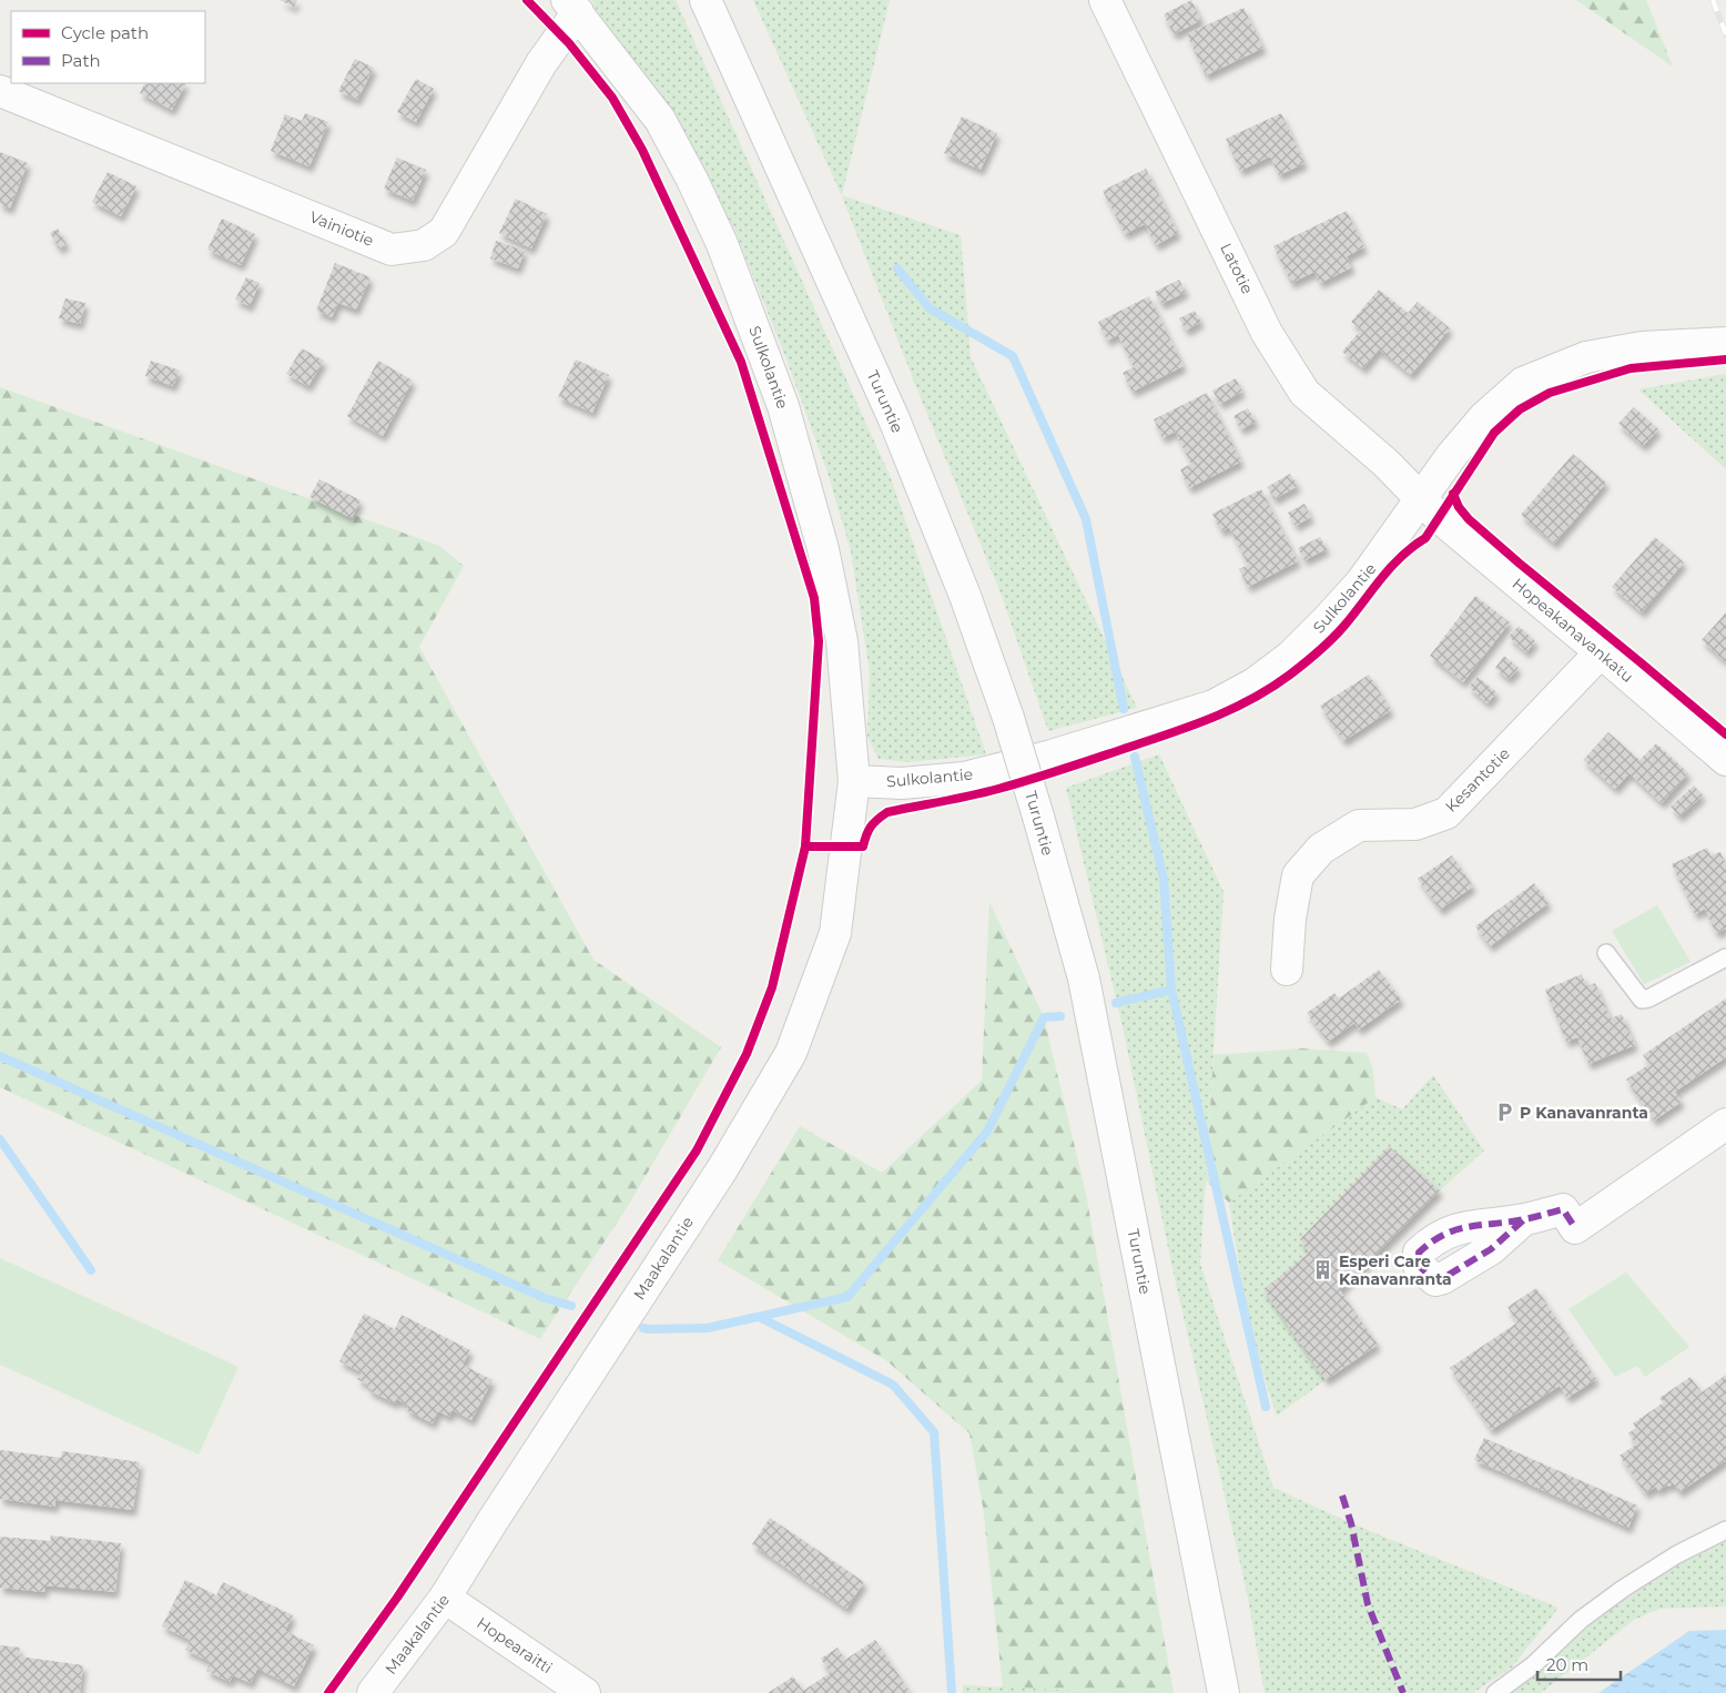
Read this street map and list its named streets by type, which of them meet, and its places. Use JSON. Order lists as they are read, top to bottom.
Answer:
{
  "streets": {
    "street": [
      "Vainiotie",
      "Latotie",
      "Sulkolantie",
      "Turuntie",
      "Hopeakanavankatu",
      "Kesantotie",
      "Maakalantie",
      "Hopearaitti"
    ]
  },
  "crossings": [
    ["Vainiotie", "Sulkolantie"],
    ["Latotie", "Sulkolantie"],
    ["Latotie", "Hopeakanavankatu"],
    ["Sulkolantie", "Hopeakanavankatu"],
    ["Sulkolantie", "Maakalantie"],
    ["Hopeakanavankatu", "Kesantotie"],
    ["Maakalantie", "Hopearaitti"]
  ],
  "places": {
    "parking": ["P Kanavanranta"],
    "building": ["Esperi Care Kanavanranta"]
  },
  "legend": ["Cycle path", "Path"],
  "scale_bar": "20 m"
}
